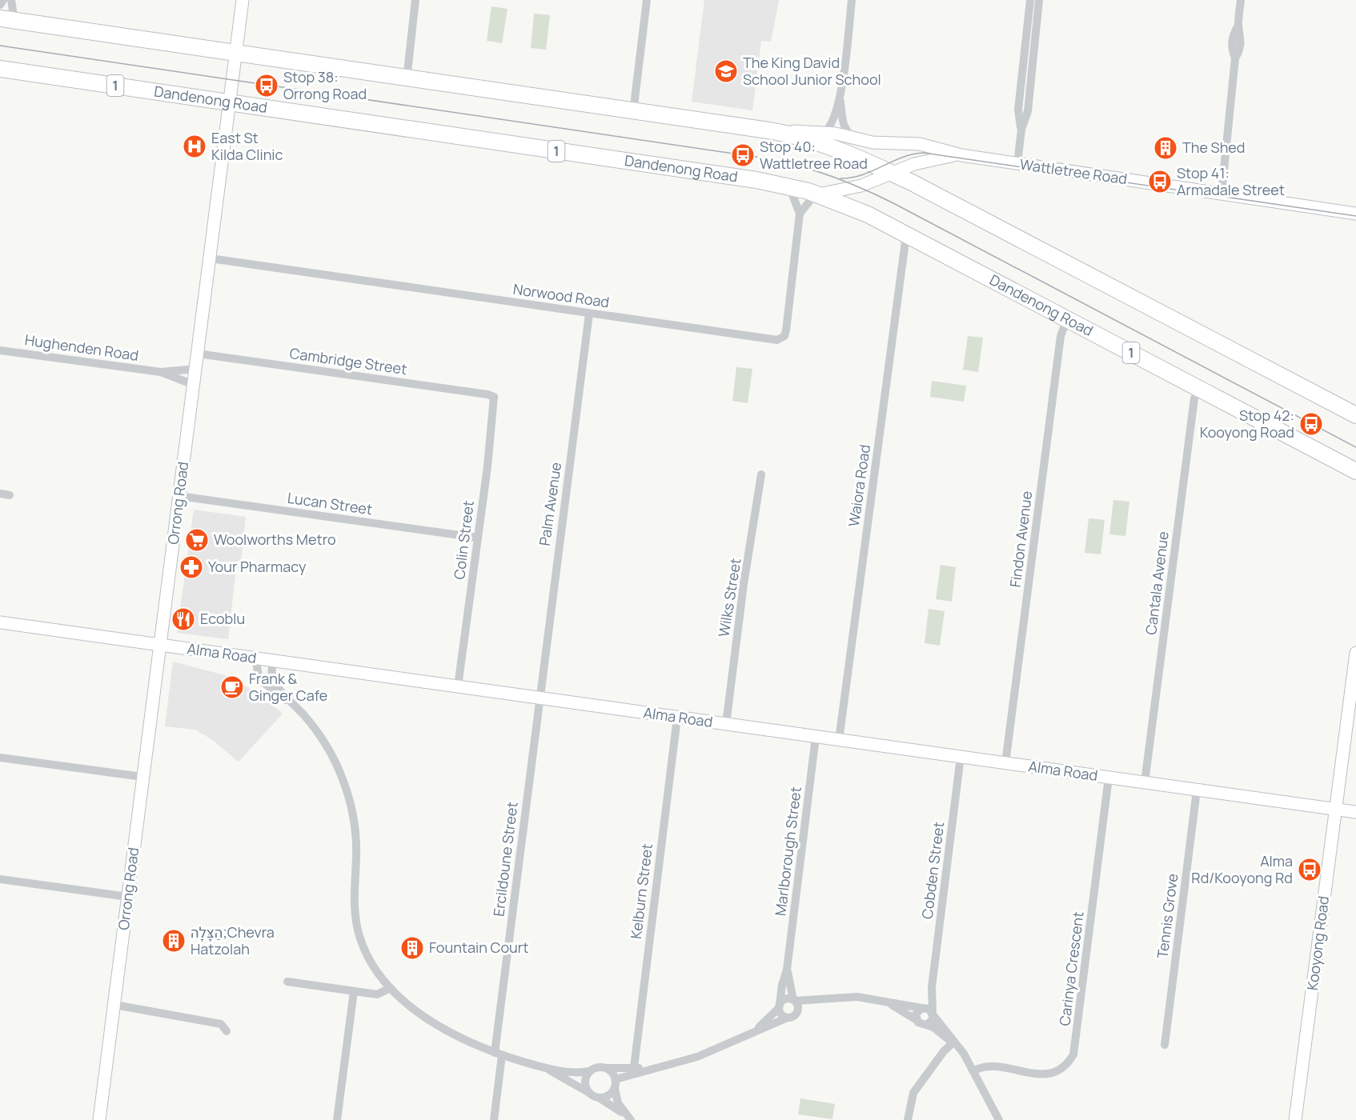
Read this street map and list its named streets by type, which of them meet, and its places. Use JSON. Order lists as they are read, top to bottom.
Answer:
{
  "streets": {
    "highway": ["1", "Dandenong Road"],
    "street": [
      "Wattletree Road",
      "Norwood Road",
      "Hughenden Road",
      "Cambridge Street",
      "Waiora Road",
      "Orrong Road",
      "Lucan Street",
      "Palm Avenue",
      "Findon Avenue",
      "Colin Street",
      "Cantala Avenue",
      "Wilks Street",
      "Alma Road",
      "Marlborough Street",
      "Ercildoune Street",
      "Cobden Street",
      "Kelburn Street",
      "Tennis Grove",
      "Kooyong Road",
      "Carinya Crescent"
    ]
  },
  "crossings": [
    ["Dandenong Road", "Wattletree Road"],
    ["Dandenong Road", "Norwood Road"],
    ["Dandenong Road", "Waiora Road"],
    ["Dandenong Road", "Orrong Road"],
    ["Dandenong Road", "Findon Avenue"],
    ["Dandenong Road", "Cantala Avenue"],
    ["Norwood Road", "Orrong Road"],
    ["Norwood Road", "Palm Avenue"],
    ["Hughenden Road", "Orrong Road"],
    ["Cambridge Street", "Orrong Road"],
    ["Cambridge Street", "Colin Street"],
    ["Waiora Road", "Alma Road"],
    ["Orrong Road", "Lucan Street"],
    ["Orrong Road", "Alma Road"],
    ["Lucan Street", "Colin Street"],
    ["Palm Avenue", "Alma Road"],
    ["Palm Avenue", "Ercildoune Street"],
    ["Findon Avenue", "Alma Road"],
    ["Colin Street", "Alma Road"],
    ["Cantala Avenue", "Alma Road"],
    ["Wilks Street", "Alma Road"],
    ["Alma Road", "Marlborough Street"],
    ["Alma Road", "Ercildoune Street"],
    ["Alma Road", "Cobden Street"],
    ["Alma Road", "Kelburn Street"],
    ["Alma Road", "Tennis Grove"],
    ["Alma Road", "Kooyong Road"],
    ["Alma Road", "Carinya Crescent"]
  ],
  "places": {
    "school or university": ["The King David School Junior School"],
    "bus stop": [
      "Stop 38: Orrong Road",
      "Stop 40: Wattletree Road",
      "Stop 41: Armadale Street",
      "Stop 42: Kooyong Road",
      "Alma Rd/Kooyong Rd"
    ],
    "hospital": ["East St Kilda Clinic"],
    "building": ["The Shed", "הַצָּלָה;Chevra Hatzolah", "Fountain Court"],
    "supermarket": ["Woolworths Metro"],
    "pharmacy": ["Your Pharmacy"],
    "restaurant": ["Ecoblu"],
    "cafe": ["Frank & Ginger Cafe"]
  }
}
